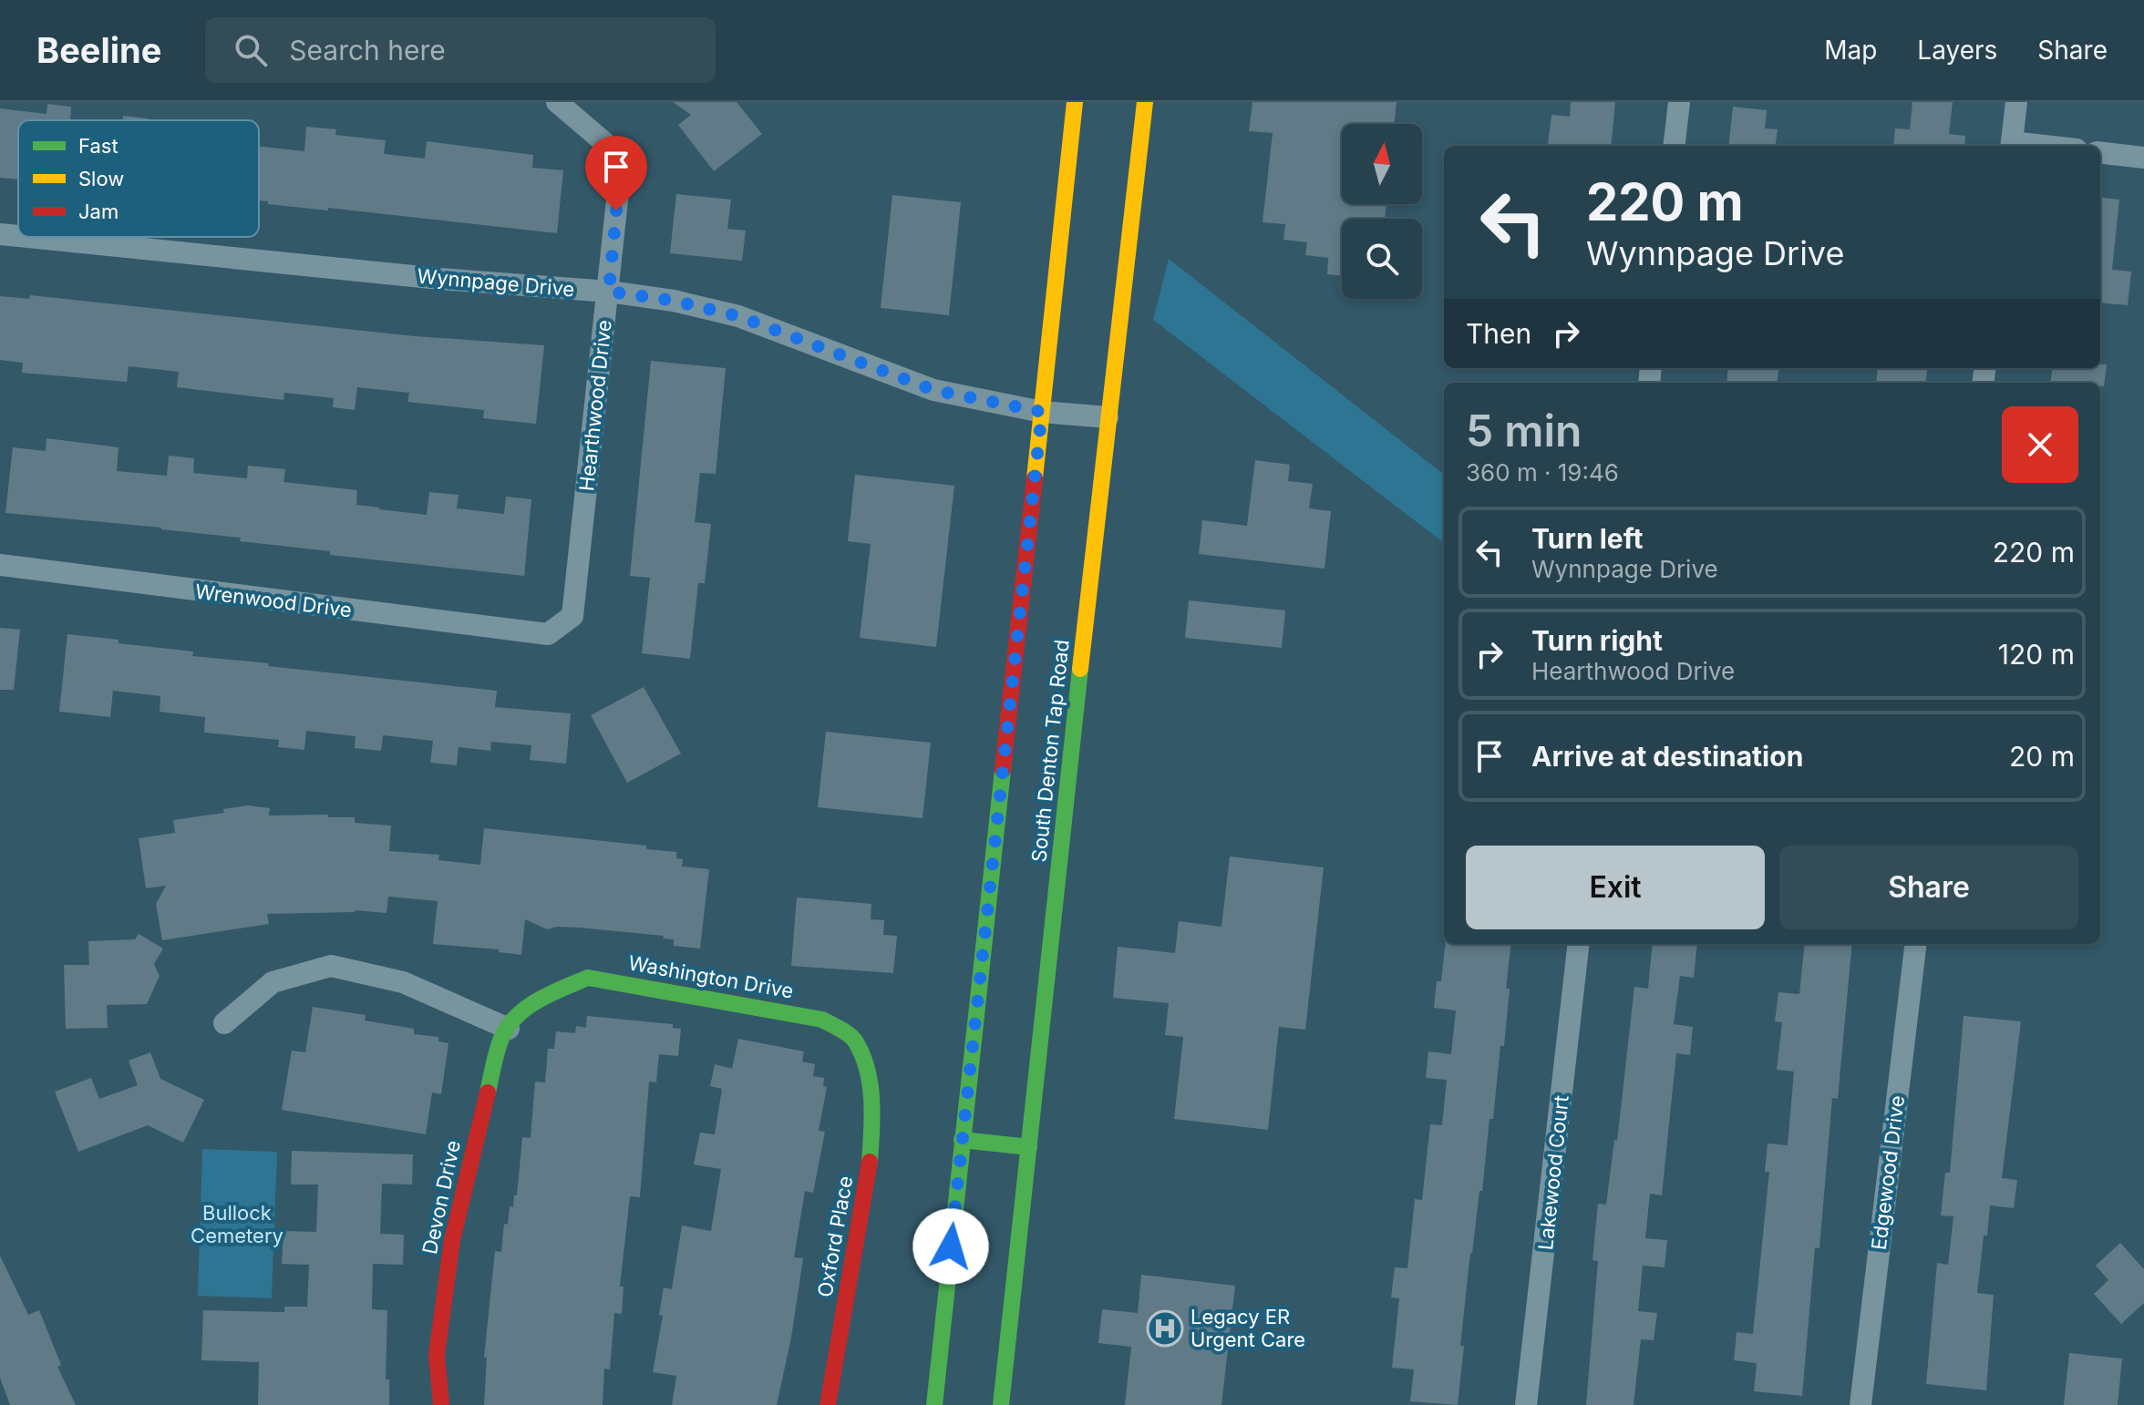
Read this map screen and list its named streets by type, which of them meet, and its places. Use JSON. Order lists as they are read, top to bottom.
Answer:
{
  "streets": {
    "main road": [
      "South Denton Tap Road",
      "Washington Drive",
      "Devon Drive",
      "Oxford Place"
    ],
    "street": [
      "Wynnpage Drive",
      "Hearthwood Drive",
      "Wrenwood Drive",
      "Lakewood Court",
      "Edgewood Drive"
    ]
  },
  "crossings": [
    ["Wynnpage Drive", "Hearthwood Drive"],
    ["Wynnpage Drive", "South Denton Tap Road"],
    ["Hearthwood Drive", "Wrenwood Drive"],
    ["Washington Drive", "Devon Drive"],
    ["Washington Drive", "Oxford Place"]
  ],
  "parks": ["Bullock Cemetery"],
  "places": {
    "hospital": ["Legacy ER Urgent Care"]
  },
  "legend": ["Fast", "Slow", "Jam"],
  "north": "top",
  "page": {
    "header": "Beeline",
    "search": "Search here",
    "nav": ["Map", "Layers", "Share"],
    "turn": ["220 m", "Wynnpage Drive"],
    "then": "Then",
    "heading": ["5 min", "360 m · 19:46"],
    "list": [
      {
        "name": "Turn left",
        "note": "Wynnpage Drive",
        "value": "220 m"
      },
      {
        "name": "Turn right",
        "note": "Hearthwood Drive",
        "value": "120 m"
      },
      {
        "name": "Arrive at destination",
        "value": "20 m"
      }
    ],
    "buttons": ["Exit", "Share"]
  }
}
